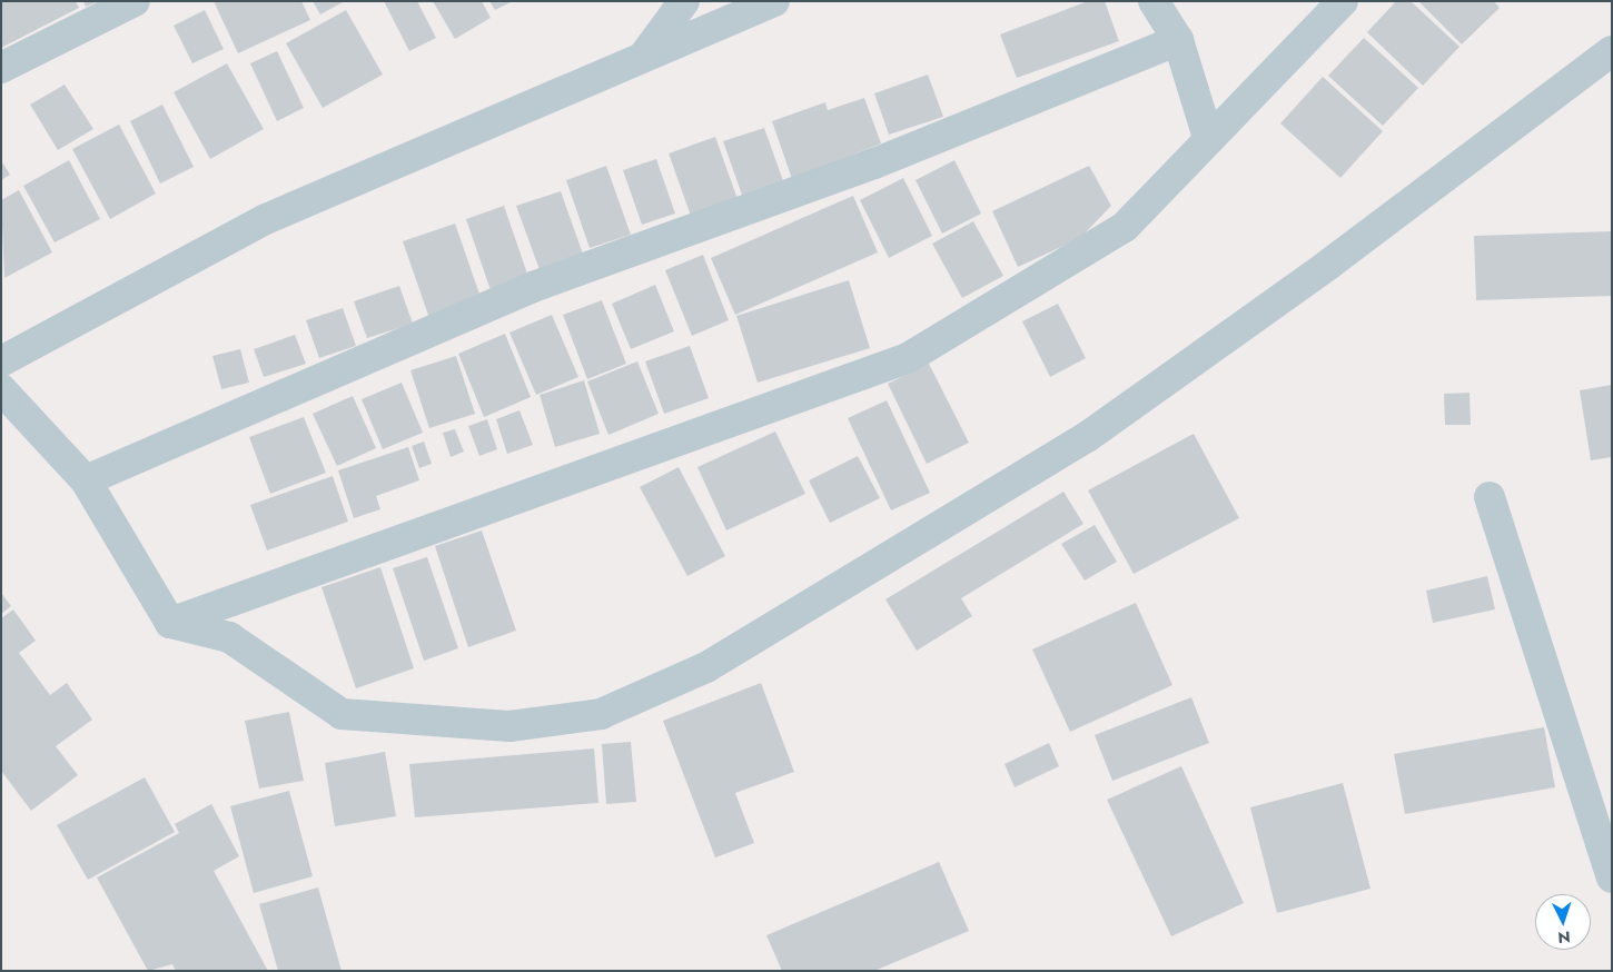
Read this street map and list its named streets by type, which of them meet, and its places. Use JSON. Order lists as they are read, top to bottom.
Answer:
{
  "north": "bottom"
}
